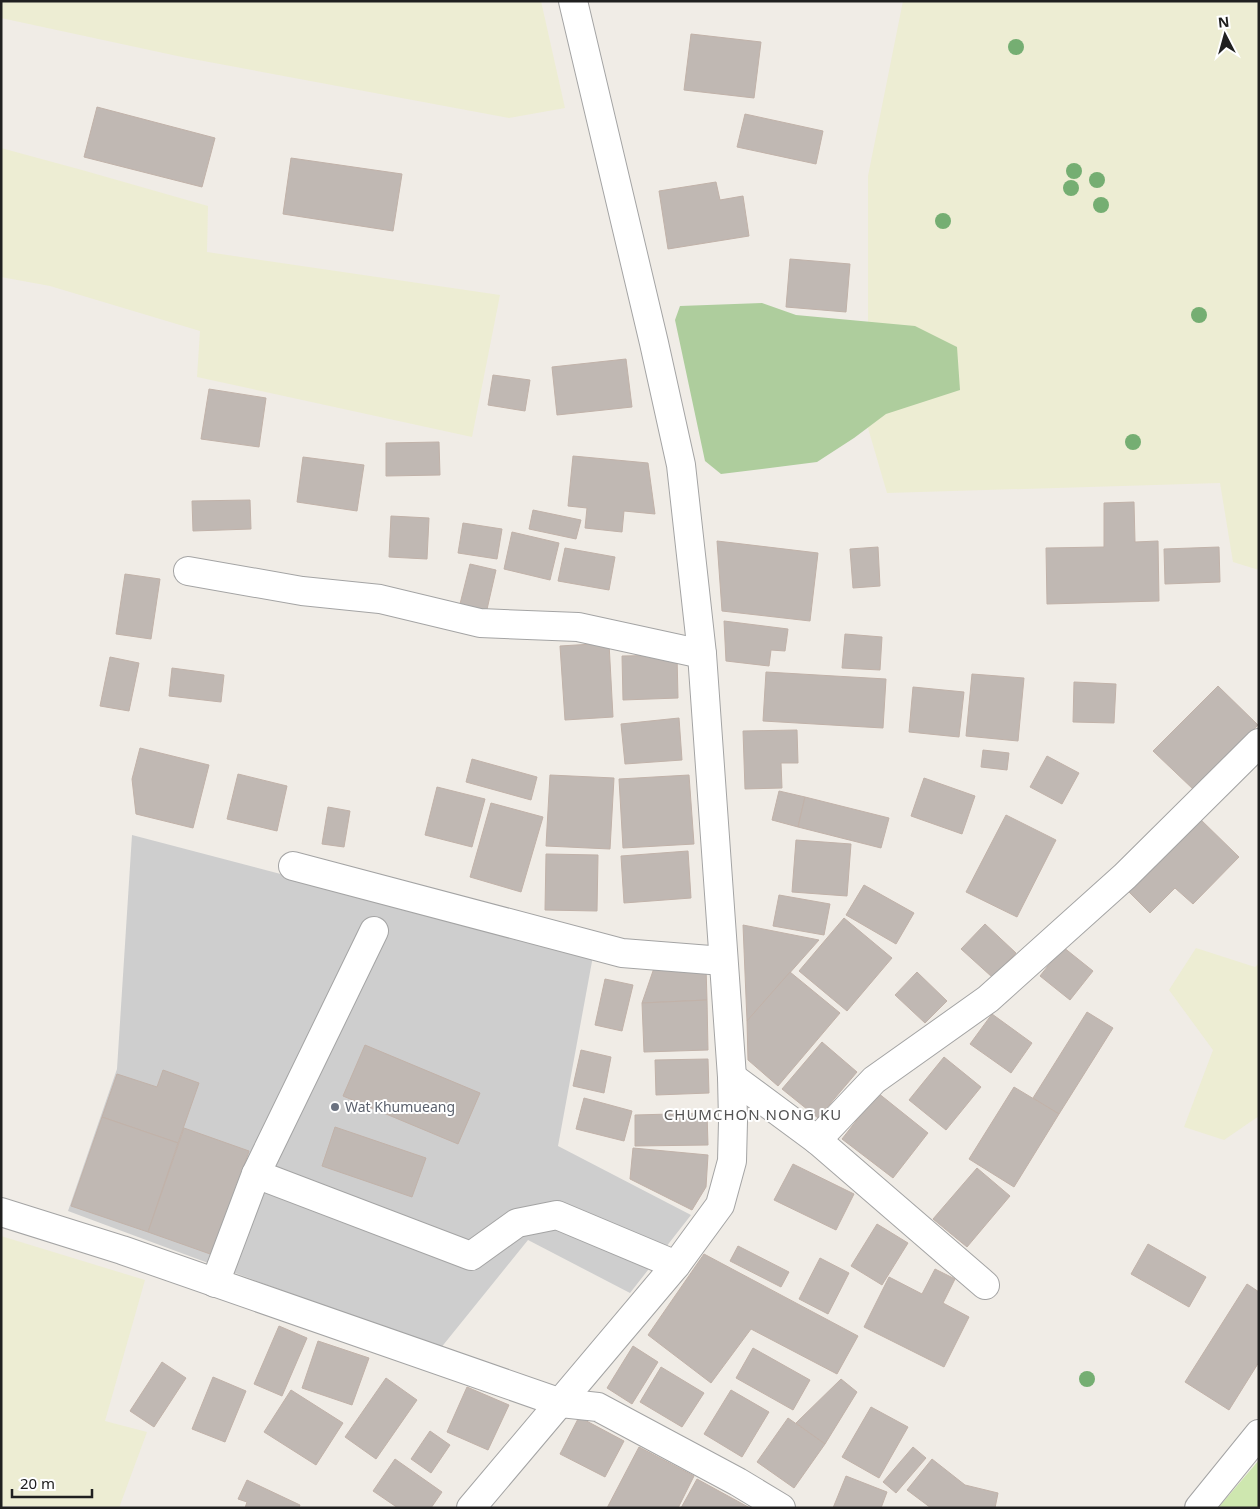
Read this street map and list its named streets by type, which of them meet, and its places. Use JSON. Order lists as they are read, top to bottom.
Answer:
{
  "districts": ["CHUMCHON NONG KU"],
  "places": ["Wat Khumueang"],
  "scale_bar": "20 m",
  "north": "top"
}
